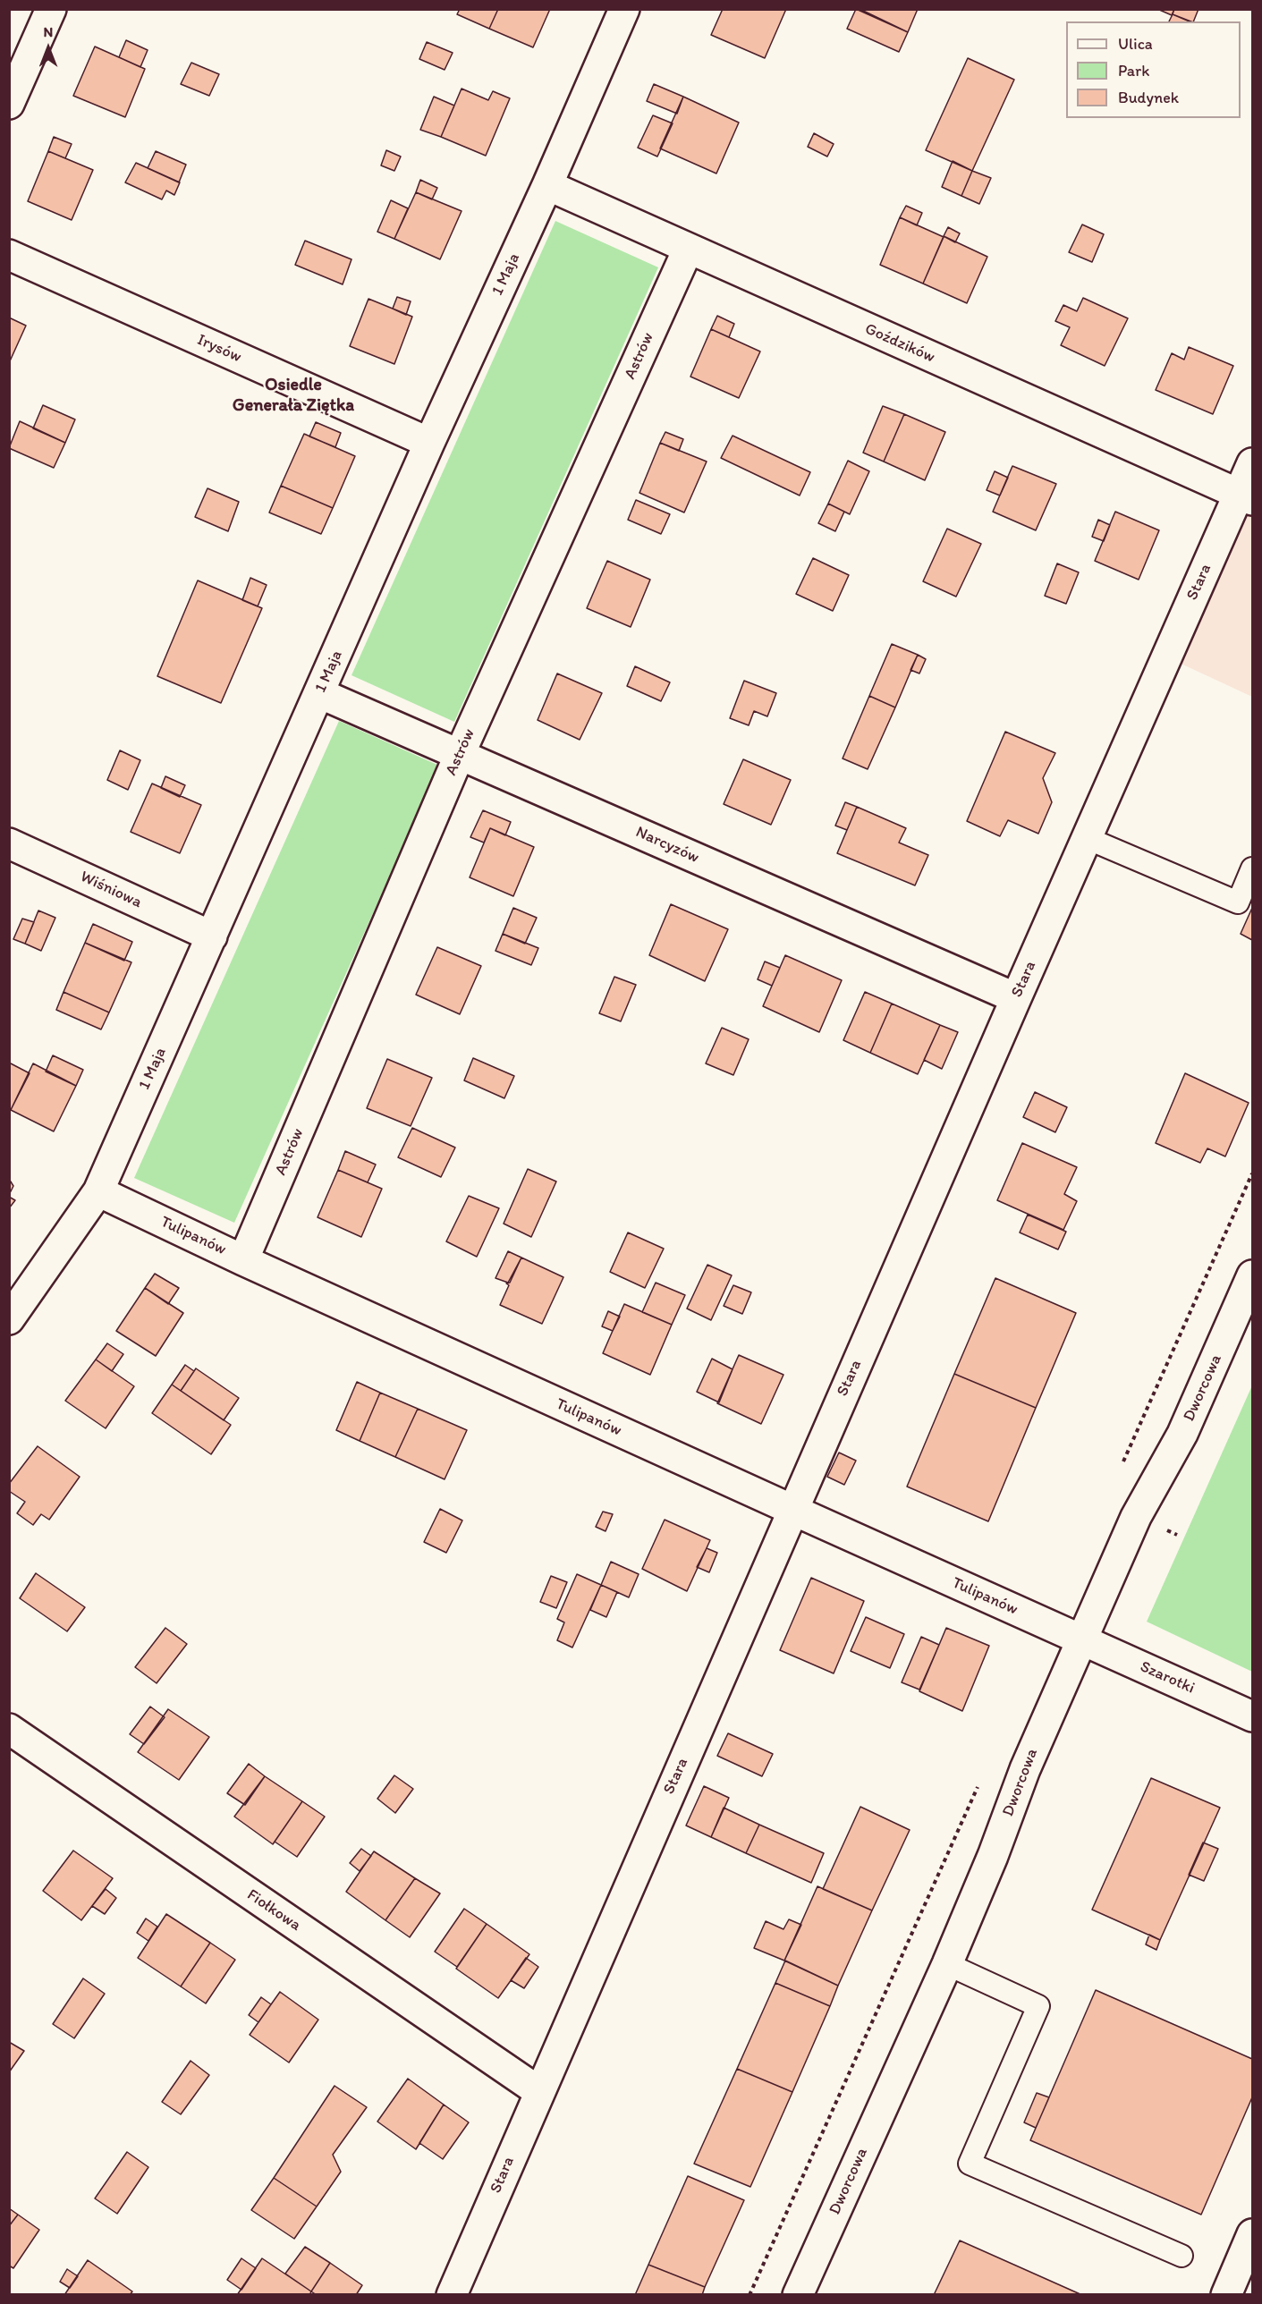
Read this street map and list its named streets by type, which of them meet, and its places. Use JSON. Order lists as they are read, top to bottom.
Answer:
{
  "streets": {
    "street": [
      "1 Maja",
      "Goździków",
      "Irysów",
      "Astrów",
      "Stara",
      "Narcyzów",
      "Wiśniowa",
      "Tulipanów",
      "Dworcowa",
      "Szarotki",
      "Fiołkowa"
    ]
  },
  "crossings": [
    ["1 Maja", "Goździków"],
    ["1 Maja", "Irysów"],
    ["1 Maja", "Narcyzów"],
    ["1 Maja", "Wiśniowa"],
    ["1 Maja", "Tulipanów"],
    ["Goździków", "Astrów"],
    ["Goździków", "Stara"],
    ["Astrów", "Narcyzów"],
    ["Astrów", "Tulipanów"],
    ["Stara", "Narcyzów"],
    ["Stara", "Tulipanów"],
    ["Stara", "Fiołkowa"],
    ["Tulipanów", "Dworcowa"],
    ["Tulipanów", "Szarotki"],
    ["Dworcowa", "Szarotki"]
  ],
  "districts": ["Osiedle Generała Ziętka"],
  "legend": ["Ulica", "Park", "Budynek"],
  "north": "top"
}
